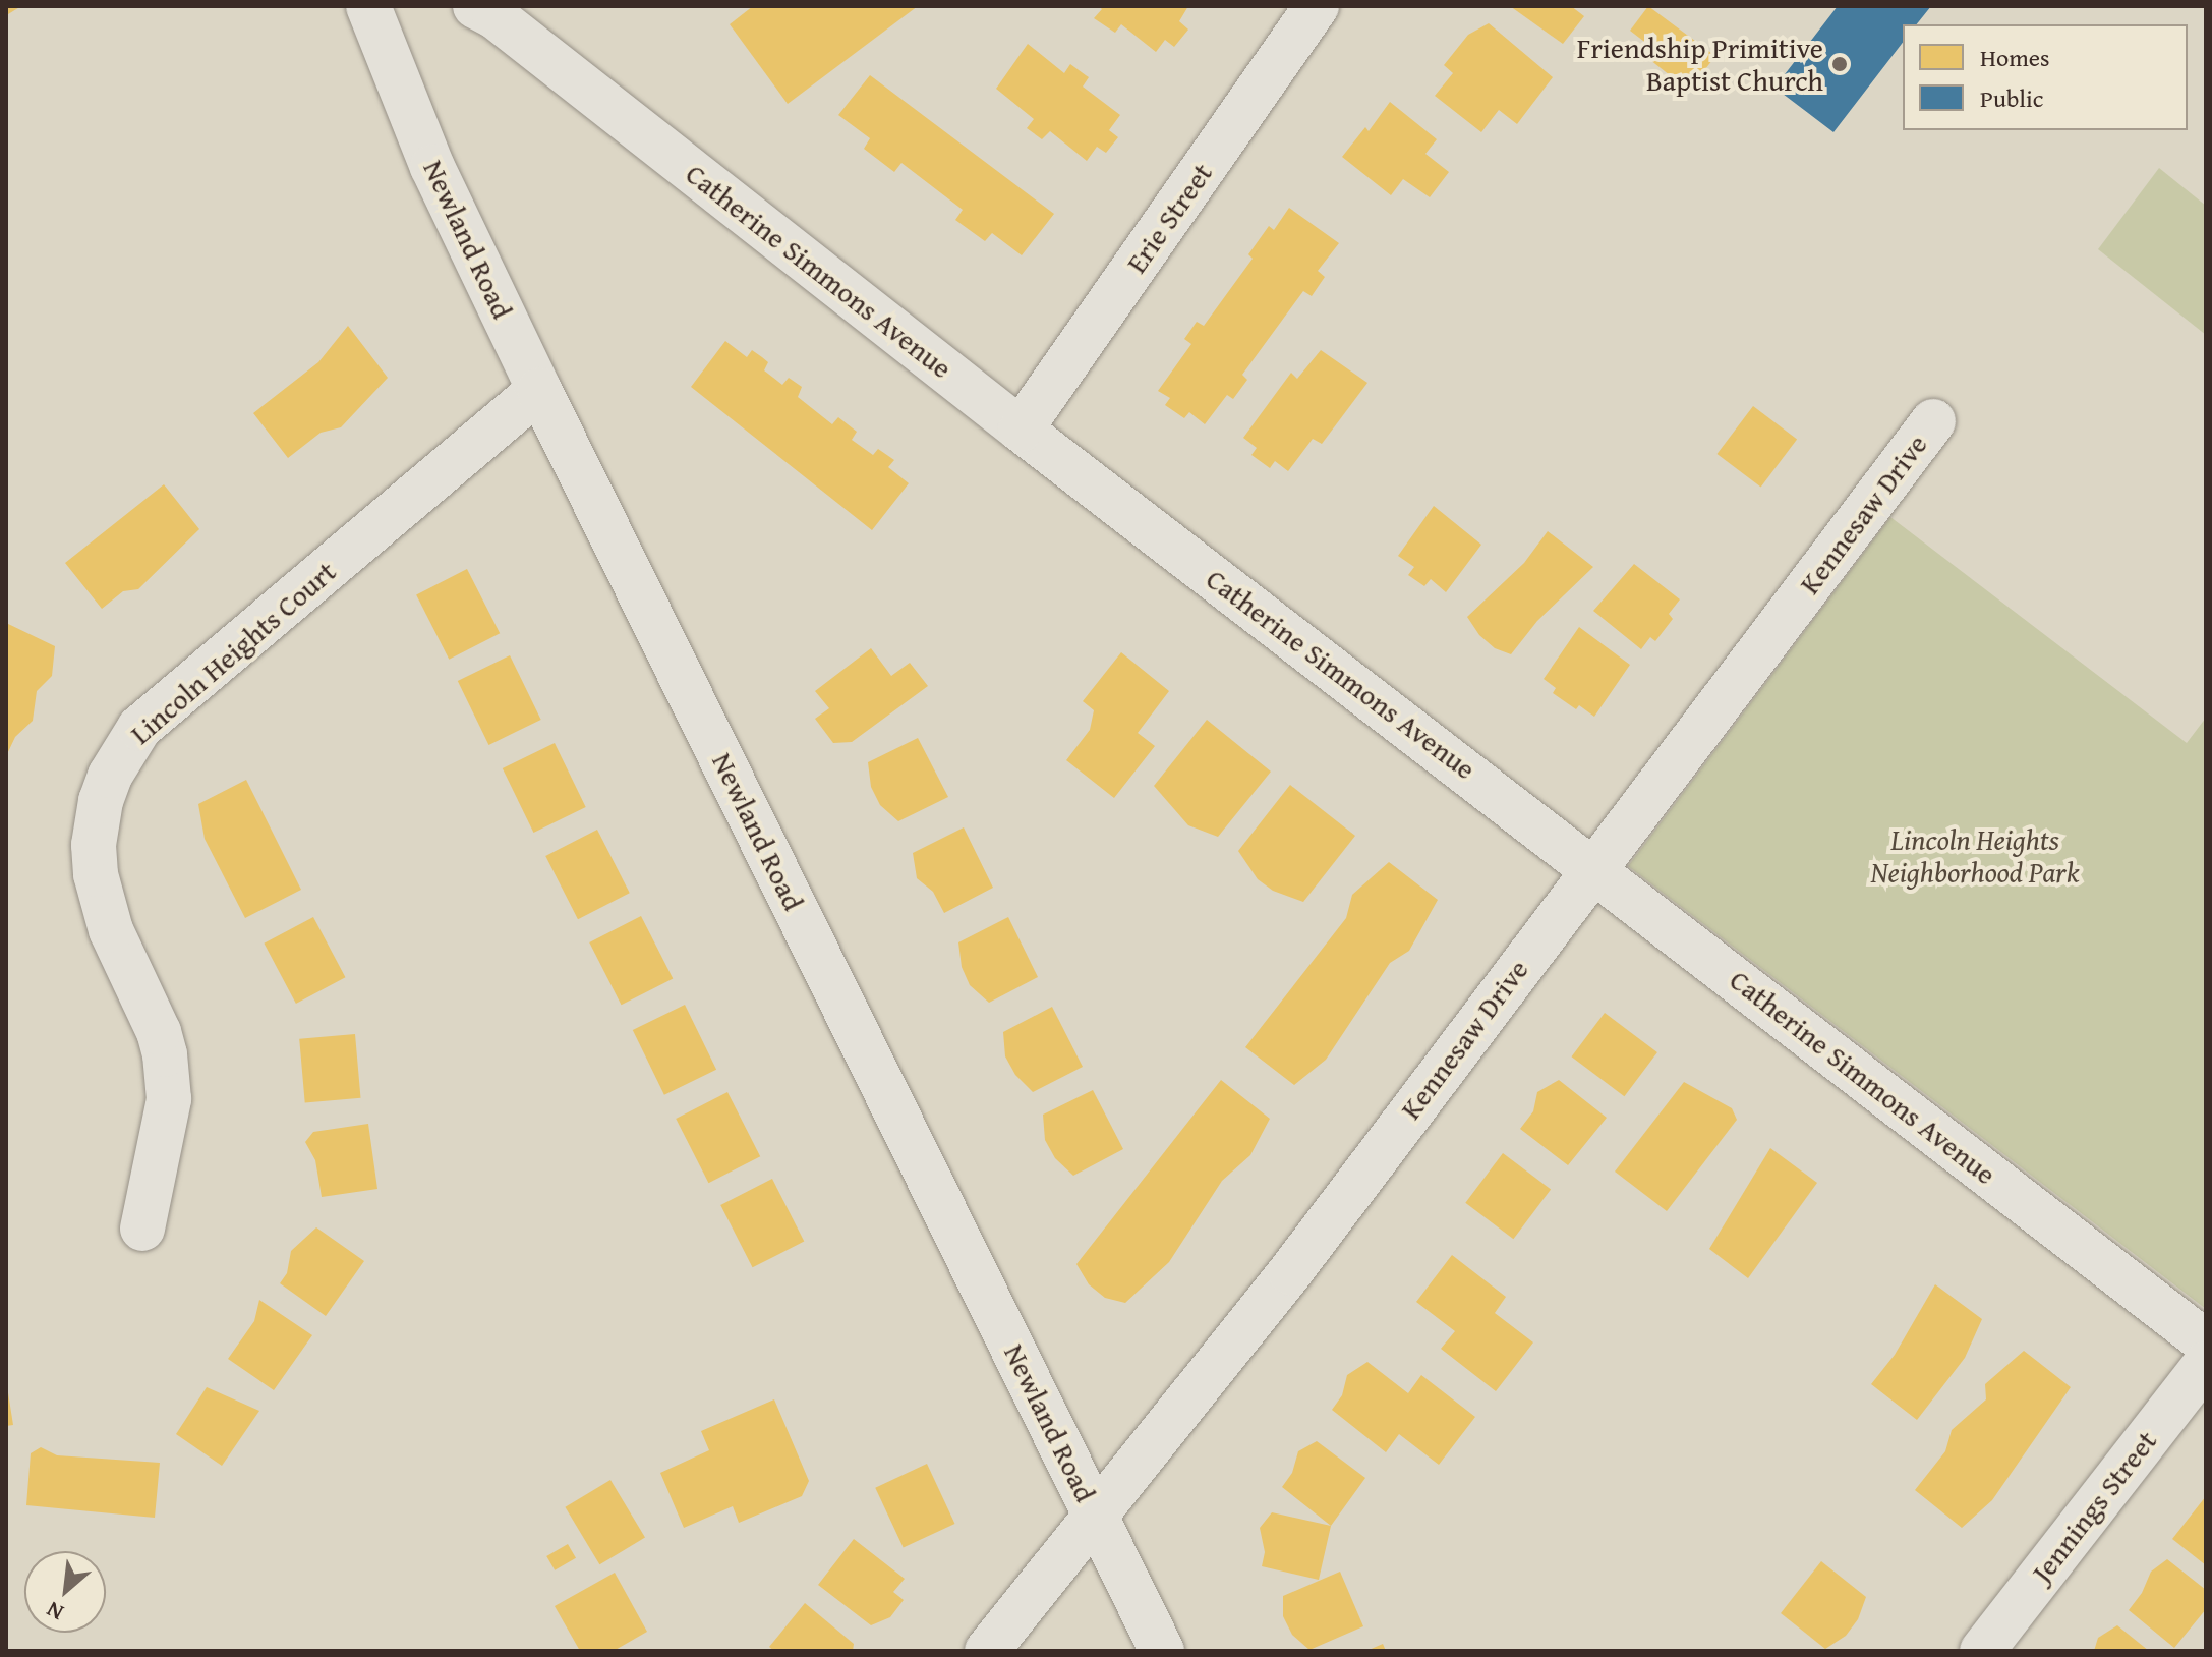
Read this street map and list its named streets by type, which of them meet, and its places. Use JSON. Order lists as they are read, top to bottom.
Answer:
{
  "streets": {
    "street": [
      "Erie Street",
      "Newland Road",
      "Catherine Simmons Avenue",
      "Kennesaw Drive",
      "Lincoln Heights Court",
      "Jennings Street"
    ]
  },
  "crossings": [
    ["Erie Street", "Catherine Simmons Avenue"],
    ["Newland Road", "Kennesaw Drive"],
    ["Newland Road", "Lincoln Heights Court"],
    ["Catherine Simmons Avenue", "Kennesaw Drive"]
  ],
  "parks": ["Lincoln Heights Neighborhood Park"],
  "places": ["Friendship Primitive Baptist Church"],
  "legend": ["Homes", "Public"],
  "north": "bottom left"
}
